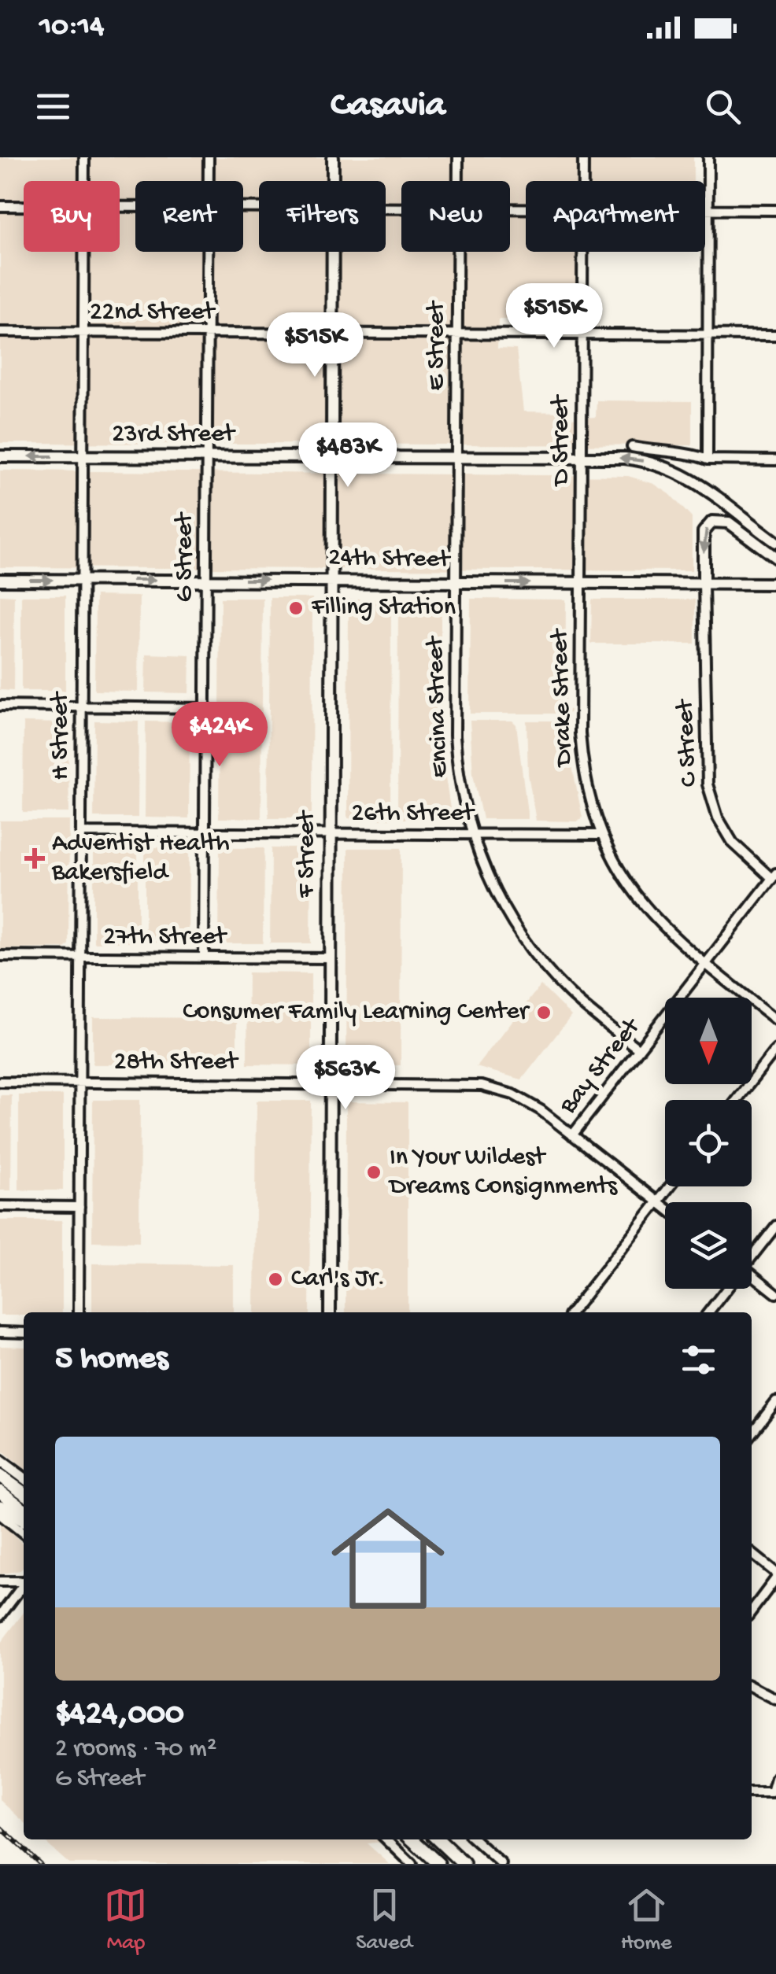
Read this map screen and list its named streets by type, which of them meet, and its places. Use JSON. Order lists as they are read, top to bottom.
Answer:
{
  "streets": {
    "main road": ["23rd Street", "24th Street", "F Street"],
    "street": [
      "22nd Street",
      "E Street",
      "D Street",
      "G Street",
      "Drake Street",
      "Encina Street",
      "H Street",
      "C Street",
      "26th Street",
      "27th Street",
      "28th Street",
      "Bay Street"
    ]
  },
  "crossings": [
    ["22nd Street", "E Street"],
    ["22nd Street", "D Street"],
    ["22nd Street", "G Street"],
    ["22nd Street", "H Street"],
    ["22nd Street", "F Street"],
    ["E Street", "23rd Street"],
    ["E Street", "24th Street"],
    ["E Street", "Encina Street"],
    ["23rd Street", "D Street"],
    ["23rd Street", "G Street"],
    ["23rd Street", "H Street"],
    ["23rd Street", "F Street"],
    ["D Street", "24th Street"],
    ["D Street", "Drake Street"],
    ["G Street", "24th Street"],
    ["G Street", "26th Street"],
    ["G Street", "27th Street"],
    ["24th Street", "Drake Street"],
    ["24th Street", "Encina Street"],
    ["24th Street", "H Street"],
    ["24th Street", "C Street"],
    ["24th Street", "F Street"],
    ["Drake Street", "26th Street"],
    ["Drake Street", "Bay Street"],
    ["Encina Street", "26th Street"],
    ["Encina Street", "Bay Street"],
    ["H Street", "26th Street"],
    ["H Street", "27th Street"],
    ["H Street", "28th Street"],
    ["C Street", "Bay Street"],
    ["26th Street", "F Street"],
    ["F Street", "27th Street"],
    ["F Street", "28th Street"],
    ["28th Street", "Bay Street"]
  ],
  "one_way": ["24th Street"],
  "places": {
    "other": [
      "Filling Station",
      "Consumer Family Learning Center",
      "In Your Wildest Dreams Consignments",
      "Carl's Jr."
    ],
    "health": ["Adventist Health Bakersfield"]
  },
  "north": "bottom",
  "page": {
    "status": "10:14",
    "header": "Casavia",
    "chip": [
      "Buy",
      "Rent",
      "Filters",
      "New",
      "Apartment"
    ],
    "price": [
      "$515K",
      "$515K",
      "$483K",
      "$424K",
      "$563K"
    ],
    "heading": "5 homes",
    "list": [
      {
        "name": "$424,000",
        "note": "2 rooms · 70 m² · G Street"
      }
    ],
    "tabs": ["Map", "Saved", "Home"]
  }
}
